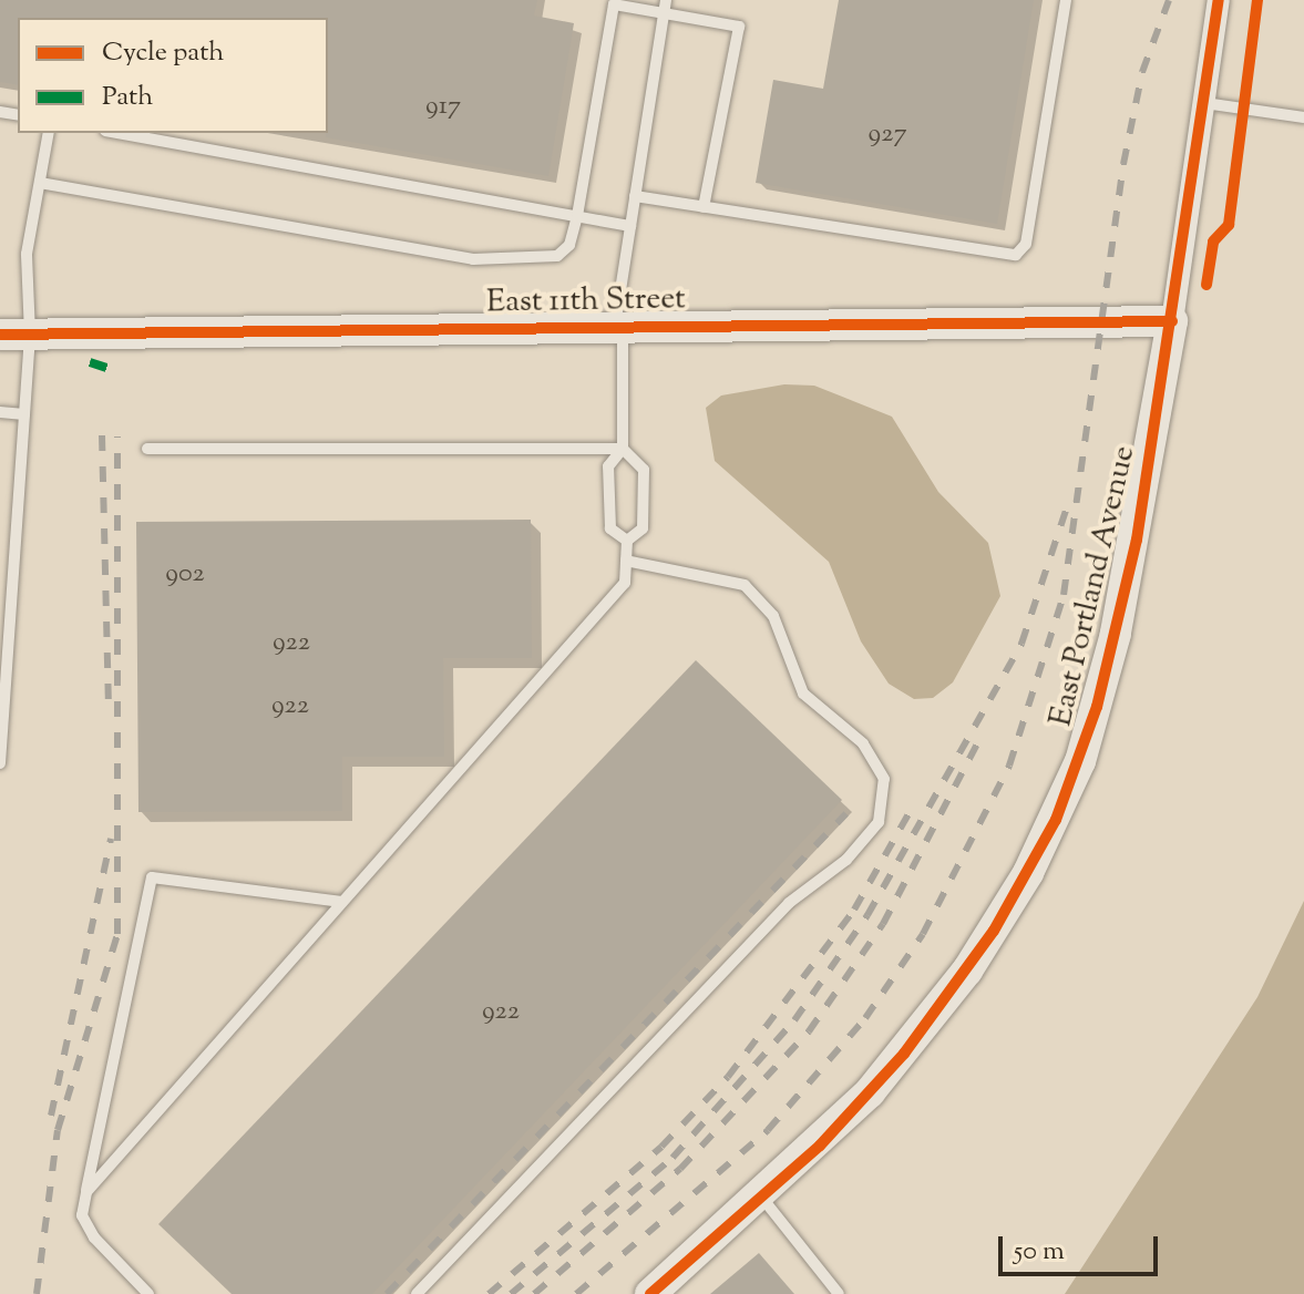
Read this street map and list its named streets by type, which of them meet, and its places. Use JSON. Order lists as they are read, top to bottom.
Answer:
{
  "streets": {
    "street": ["East 11th Street", "East Portland Avenue"]
  },
  "crossings": [
    ["East 11th Street", "East Portland Avenue"]
  ],
  "house_numbers": [
    "917",
    "927",
    "902",
    "922",
    "922",
    "922"
  ],
  "legend": ["Cycle path", "Path"],
  "scale_bar": "50 m"
}
